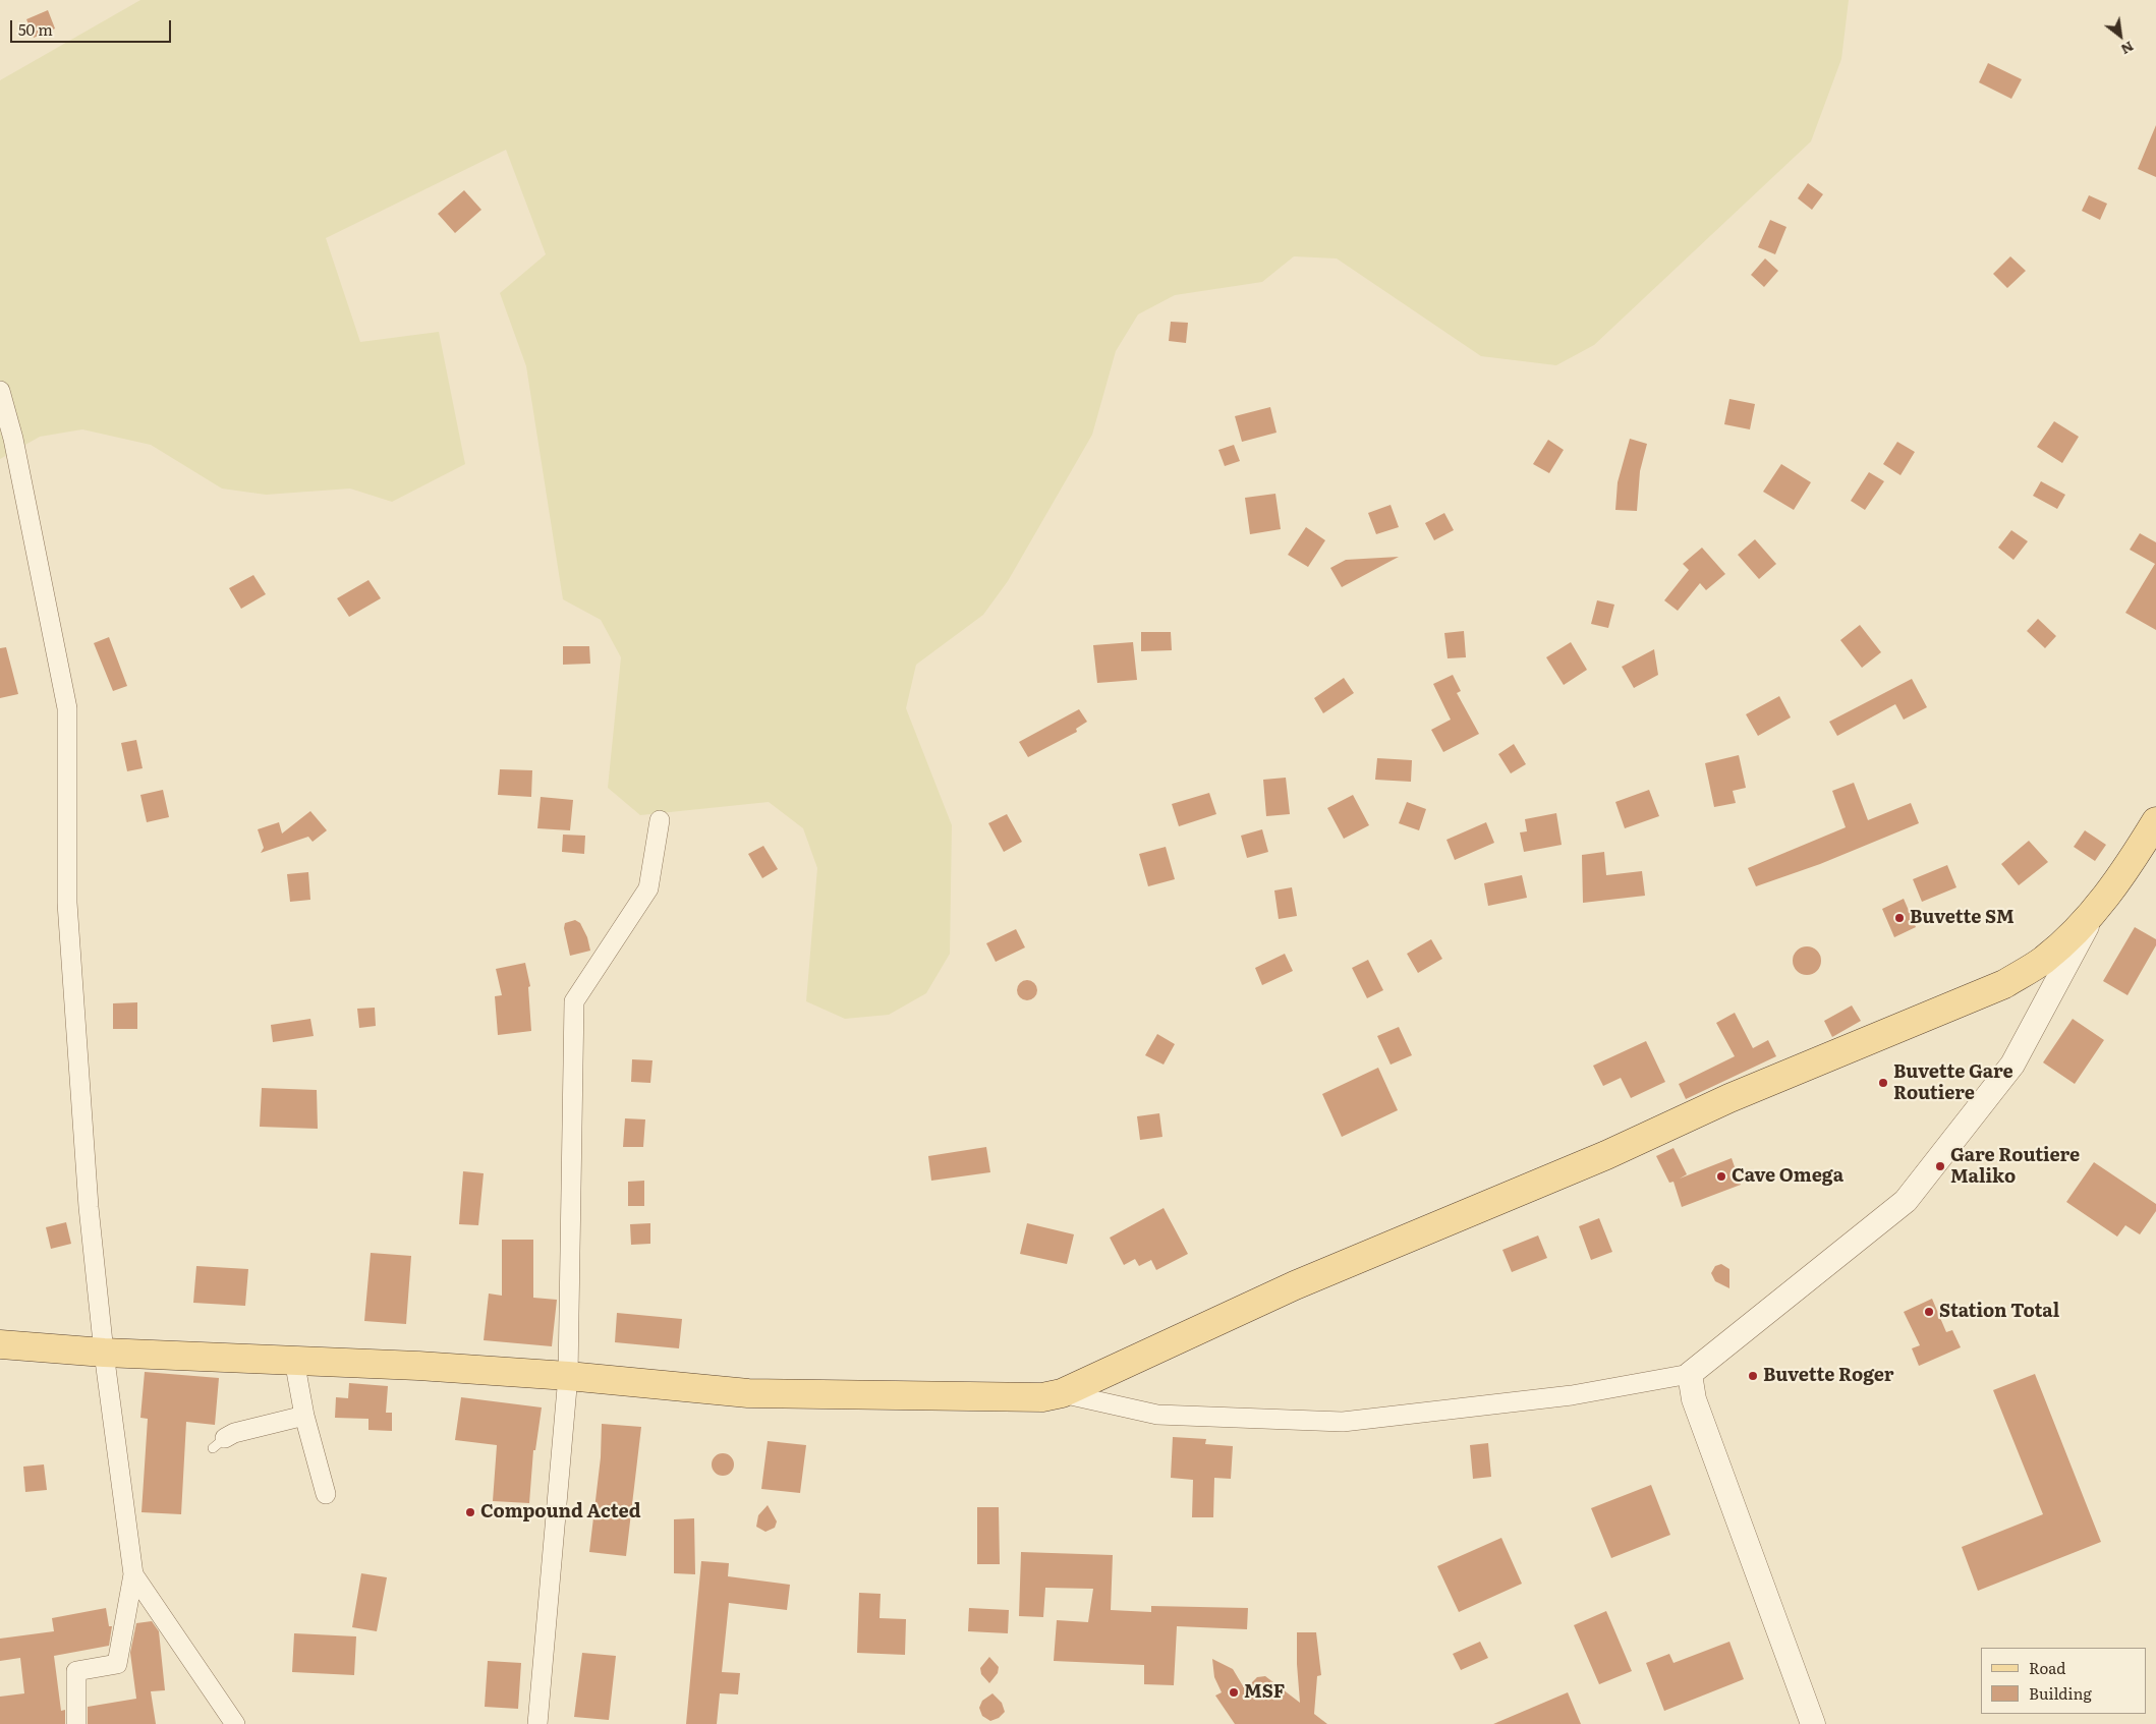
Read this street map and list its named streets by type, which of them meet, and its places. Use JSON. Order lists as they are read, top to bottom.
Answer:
{
  "places": [
    "Buvette SM",
    "Buvette Gare Routiere",
    "Gare Routiere Maliko",
    "Cave Omega",
    "Station Total",
    "Buvette Roger",
    "Compound Acted",
    "MSF"
  ],
  "legend": ["Road", "Building"],
  "scale_bar": "50 m",
  "north": "bottom right"
}
